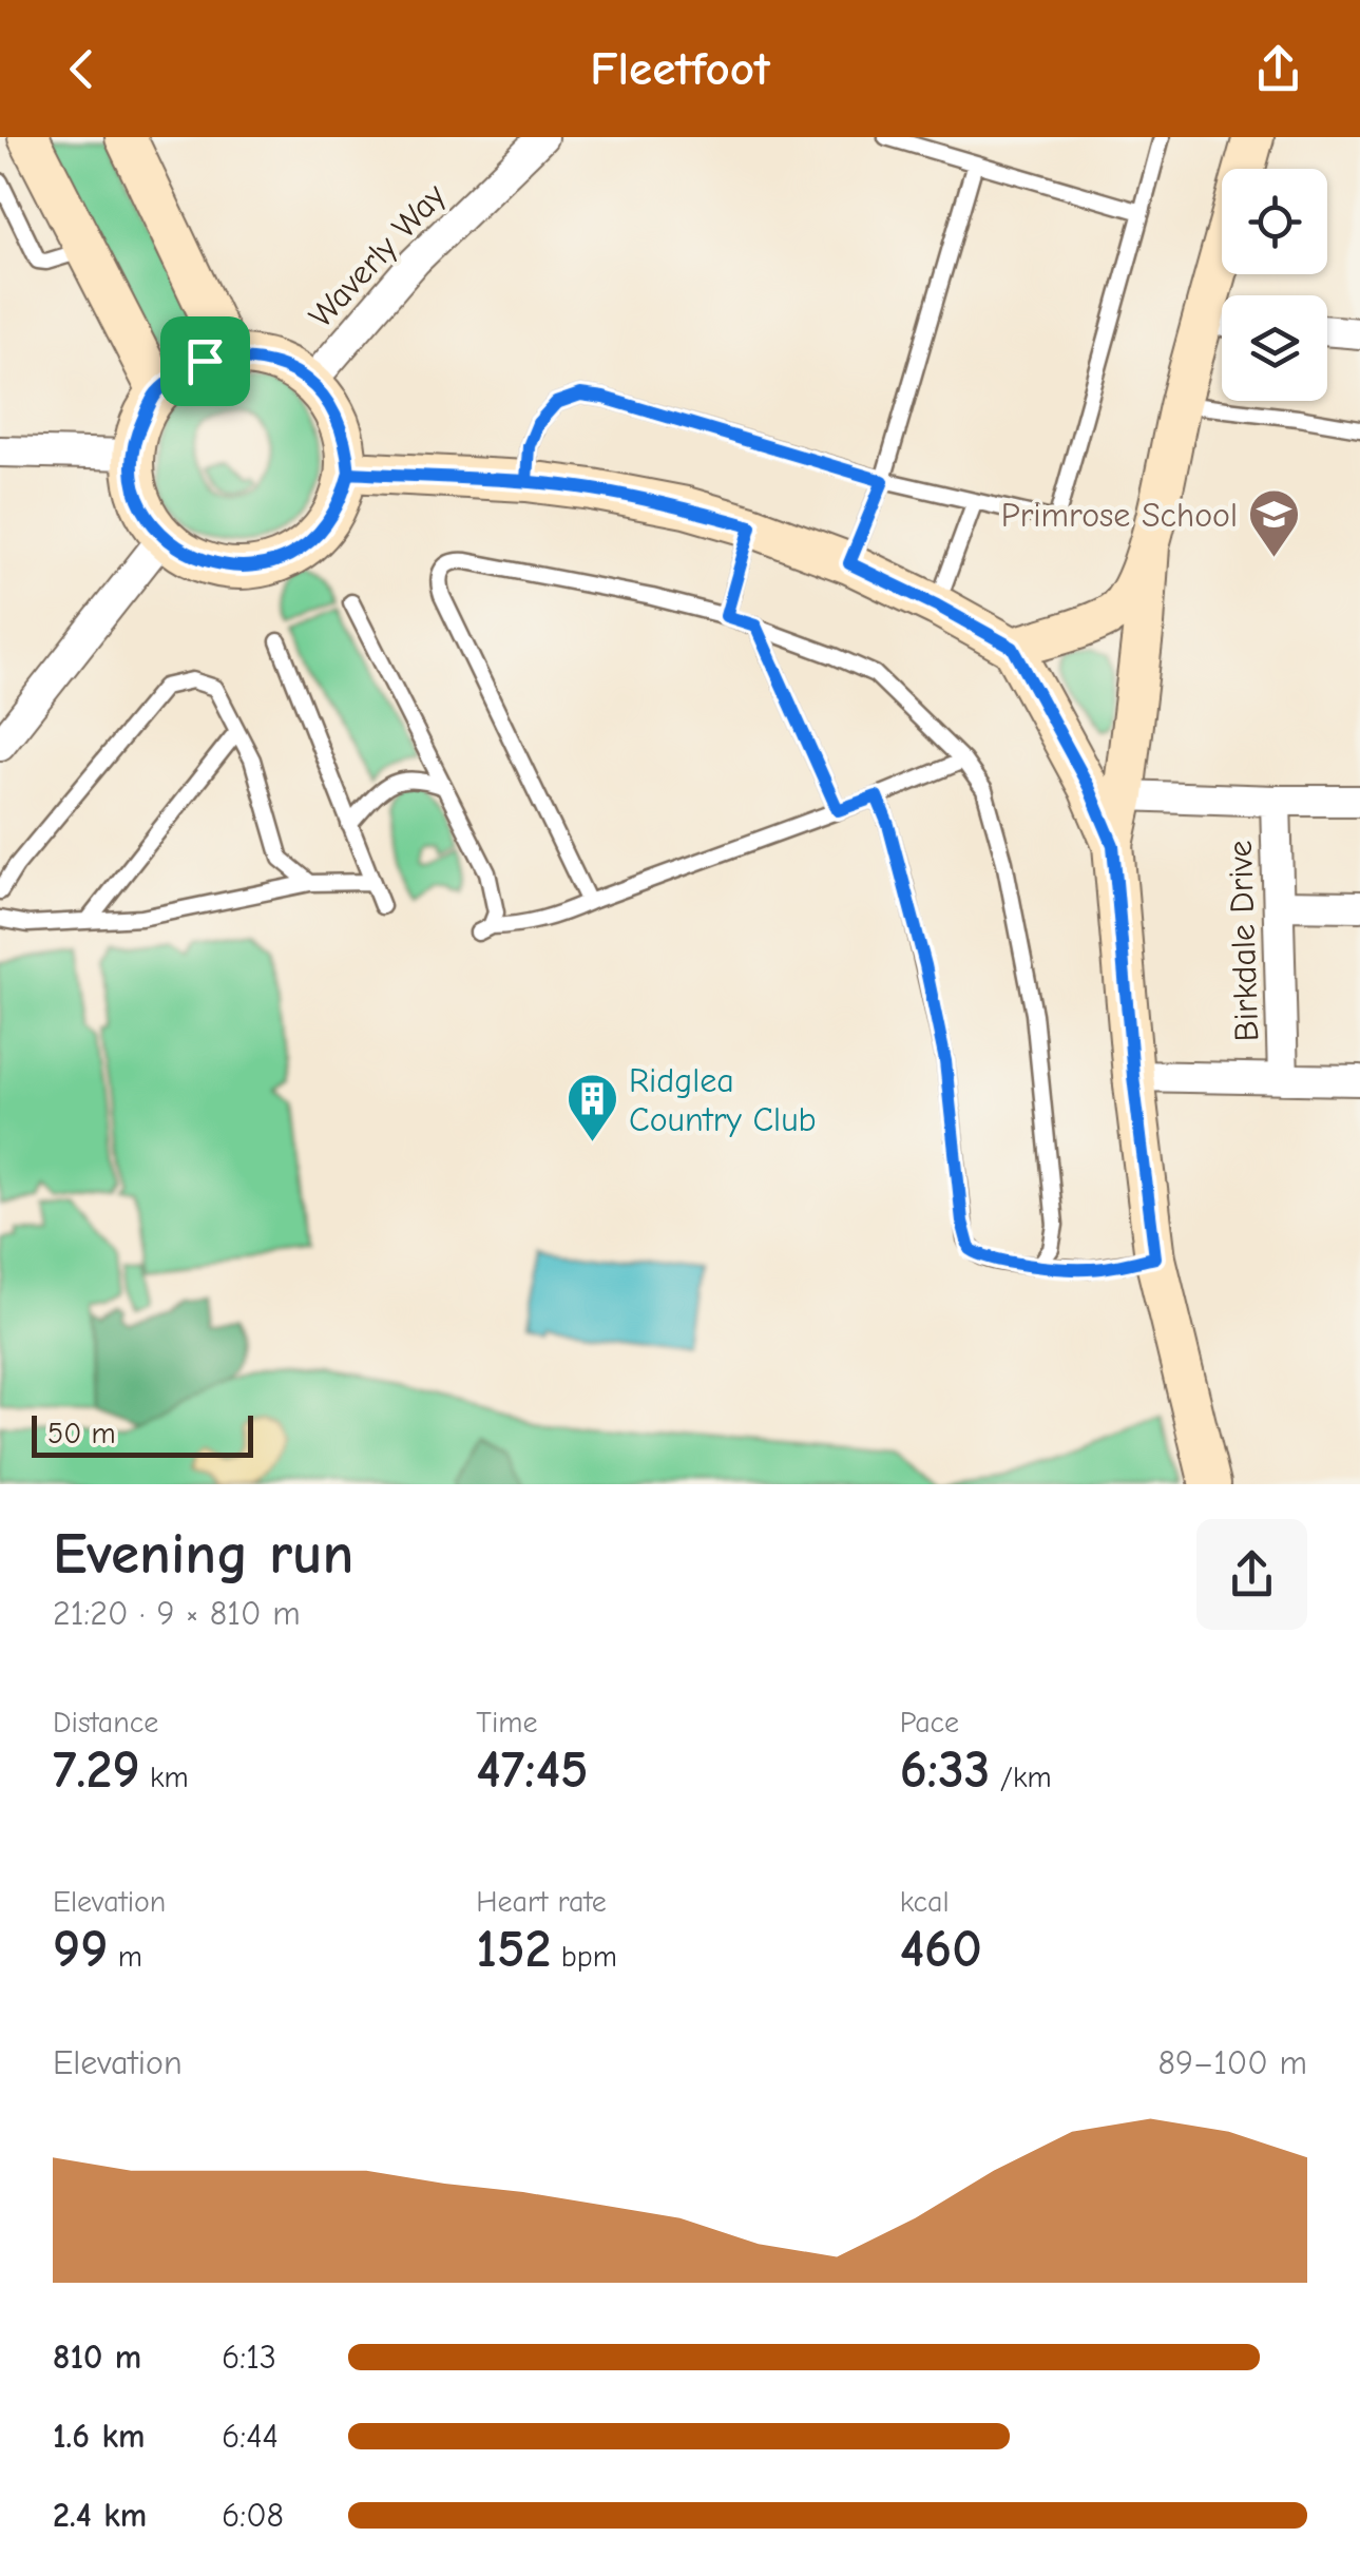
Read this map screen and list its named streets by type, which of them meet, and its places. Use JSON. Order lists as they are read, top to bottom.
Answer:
{
  "streets": {
    "street": ["Waverly Way", "Birkdale Drive"]
  },
  "places": {
    "school or university": ["Primrose School"],
    "building": ["Ridglea Country Club"]
  },
  "scale_bar": "50 m",
  "page": {
    "header": "Fleetfoot",
    "scale": "50 m",
    "heading": ["Evening run", "21:20 · 9 × 810 m"],
    "stats": [
      ["Distance", "7.29 km"],
      ["Time", "47:45"],
      ["Pace", "6:33 /km"],
      ["Elevation", "99 m"],
      ["Heart rate", "152 bpm"],
      ["kcal", "460"]
    ],
    "chart": ["Elevation", "89–100 m"],
    "list": [
      {
        "name": "810 m",
        "note": "6:13"
      },
      {
        "name": "1.6 km",
        "note": "6:44"
      },
      {
        "name": "2.4 km",
        "note": "6:08"
      }
    ]
  }
}
